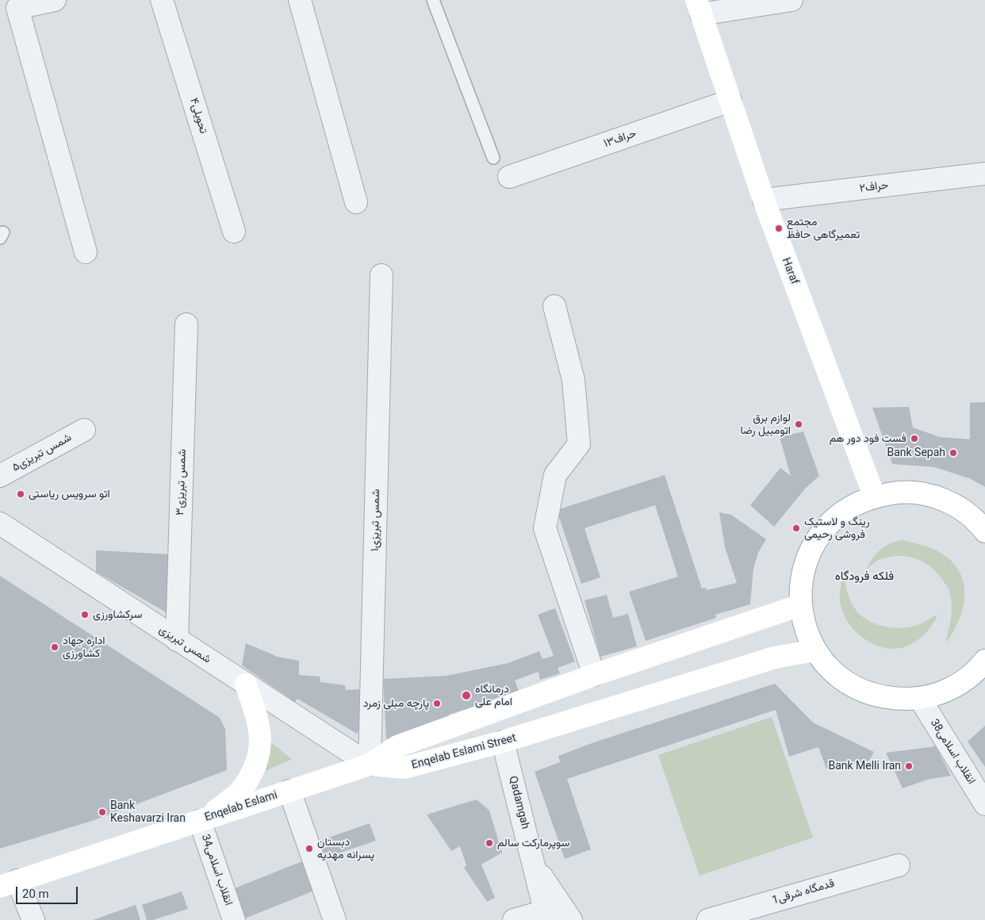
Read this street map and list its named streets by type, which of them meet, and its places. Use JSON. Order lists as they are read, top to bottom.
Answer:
{
  "streets": {
    "main road": ["Haraf", "Enqelab Eslami Street", "Enqelab Eslami"],
    "street": [
      "تحویلی۴",
      "حراف۱۳",
      "حراف۲",
      "۵شمس تبریزی",
      "شمس تبریزی۳",
      "شمس تبریزی۱",
      "شمس تبریزی",
      "38انقلاب اسلامی",
      "Qadamgah",
      "34انقلاب اسلامی",
      "1قدمگاه شرقی"
    ]
  },
  "crossings": [
    ["حراف۱۳", "Haraf"],
    ["حراف۲", "Haraf"],
    ["شمس تبریزی۳", "شمس تبریزی"],
    ["شمس تبریزی۱", "شمس تبریزی"],
    ["شمس تبریزی۱", "Enqelab Eslami Street"],
    ["شمس تبریزی۱", "Enqelab Eslami"],
    ["شمس تبریزی", "Enqelab Eslami Street"],
    ["شمس تبریزی", "Enqelab Eslami"],
    ["Enqelab Eslami Street", "Qadamgah"],
    ["Enqelab Eslami Street", "Enqelab Eslami"],
    ["Enqelab Eslami", "34انقلاب اسلامی"]
  ],
  "districts": ["فلکه فرودگاه"],
  "places": [
    "مجتمع تعمیرگاهی حافظ",
    "لوازم برق اتومبیل رضا",
    "فست فود دور هم",
    "Bank Sepah",
    "اتو سرویس ریاستی",
    "رینگ و لاستیک فروشی رحیمی",
    "سرکشاورزی",
    "اداره جهاد کشاورزی",
    "درمانگاه امام علی",
    "پارچه مبلی زمرد",
    "Bank Melli Iran",
    "Bank Keshavarzi Iran",
    "سوپرمارکت سالم",
    "دبستان پسرانه مهدیه"
  ],
  "scale_bar": "20 m"
}
